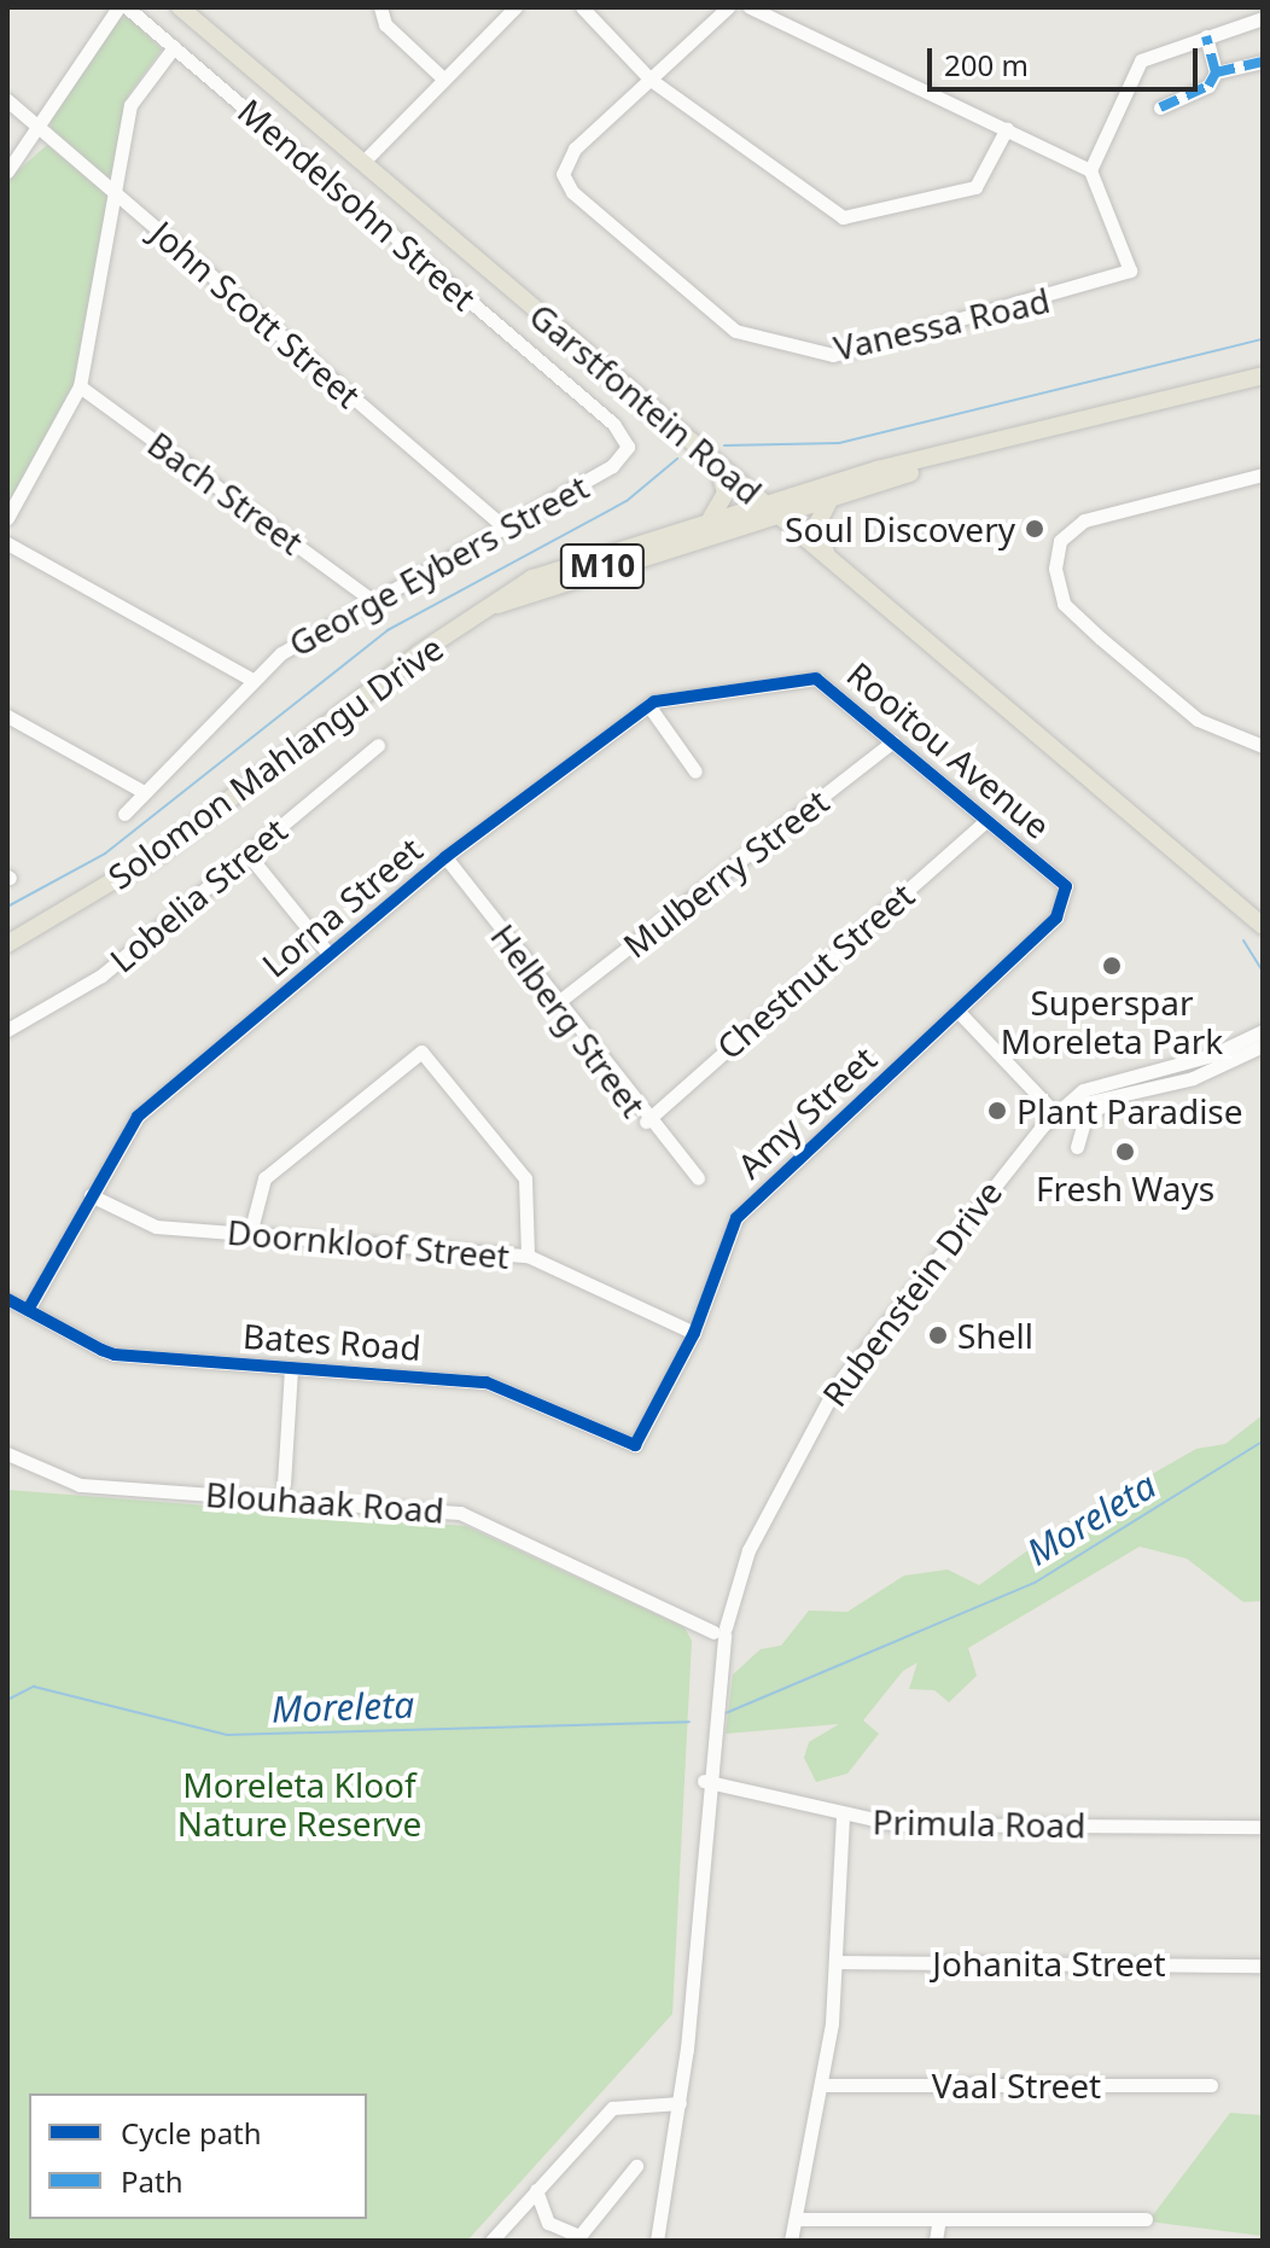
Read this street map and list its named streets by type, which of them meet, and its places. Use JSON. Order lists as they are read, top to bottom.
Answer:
{
  "streets": {
    "main road": ["Garstfontein Road", "M10", "Solomon Mahlangu Drive"],
    "street": [
      "Mendelsohn Street",
      "John Scott Street",
      "Vanessa Road",
      "Bach Street",
      "George Eybers Street",
      "Rooitou Avenue",
      "Mulberry Street",
      "Lobelia Street",
      "Lorna Street",
      "Chestnut Street",
      "Helberg Street",
      "Amy Street",
      "Doornkloof Street",
      "Rubenstein Drive",
      "Bates Road",
      "Blouhaak Road",
      "Primula Road",
      "Johanita Street",
      "Vaal Street"
    ]
  },
  "crossings": [
    ["Mendelsohn Street", "George Eybers Street"],
    ["John Scott Street", "George Eybers Street"],
    ["Garstfontein Road", "Solomon Mahlangu Drive"],
    ["Bach Street", "George Eybers Street"],
    ["Rooitou Avenue", "Mulberry Street"],
    ["Rooitou Avenue", "Lorna Street"],
    ["Rooitou Avenue", "Chestnut Street"],
    ["Rooitou Avenue", "Amy Street"],
    ["Mulberry Street", "Helberg Street"],
    ["Lorna Street", "Helberg Street"],
    ["Lorna Street", "Doornkloof Street"],
    ["Lorna Street", "Bates Road"],
    ["Chestnut Street", "Helberg Street"],
    ["Amy Street", "Doornkloof Street"],
    ["Amy Street", "Bates Road"],
    ["Rubenstein Drive", "Blouhaak Road"],
    ["Rubenstein Drive", "Primula Road"]
  ],
  "water": ["Moreleta"],
  "parks": ["Moreleta Kloof Nature Reserve"],
  "places": [
    "Soul Discovery",
    "Superspar Moreleta Park",
    "Plant Paradise",
    "Fresh Ways",
    "Shell"
  ],
  "legend": ["Cycle path", "Path"],
  "scale_bar": "200 m"
}
